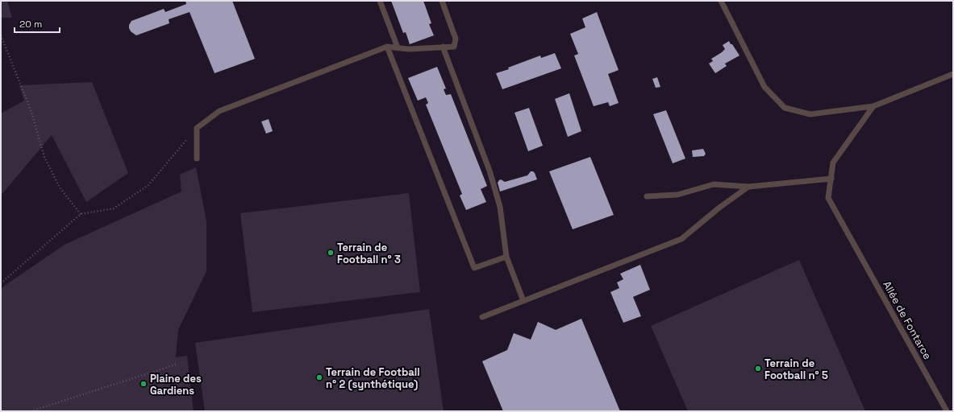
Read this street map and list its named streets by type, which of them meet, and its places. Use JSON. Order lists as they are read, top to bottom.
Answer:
{
  "streets": {
    "lane": ["Allée de Fontarce"]
  },
  "places": [
    "Terrain de Football n° 3",
    "Terrain de Football n° 5",
    "Terrain de Football n° 2 (synthétique)",
    "Plaine des Gardiens"
  ],
  "scale_bar": "20 m"
}
